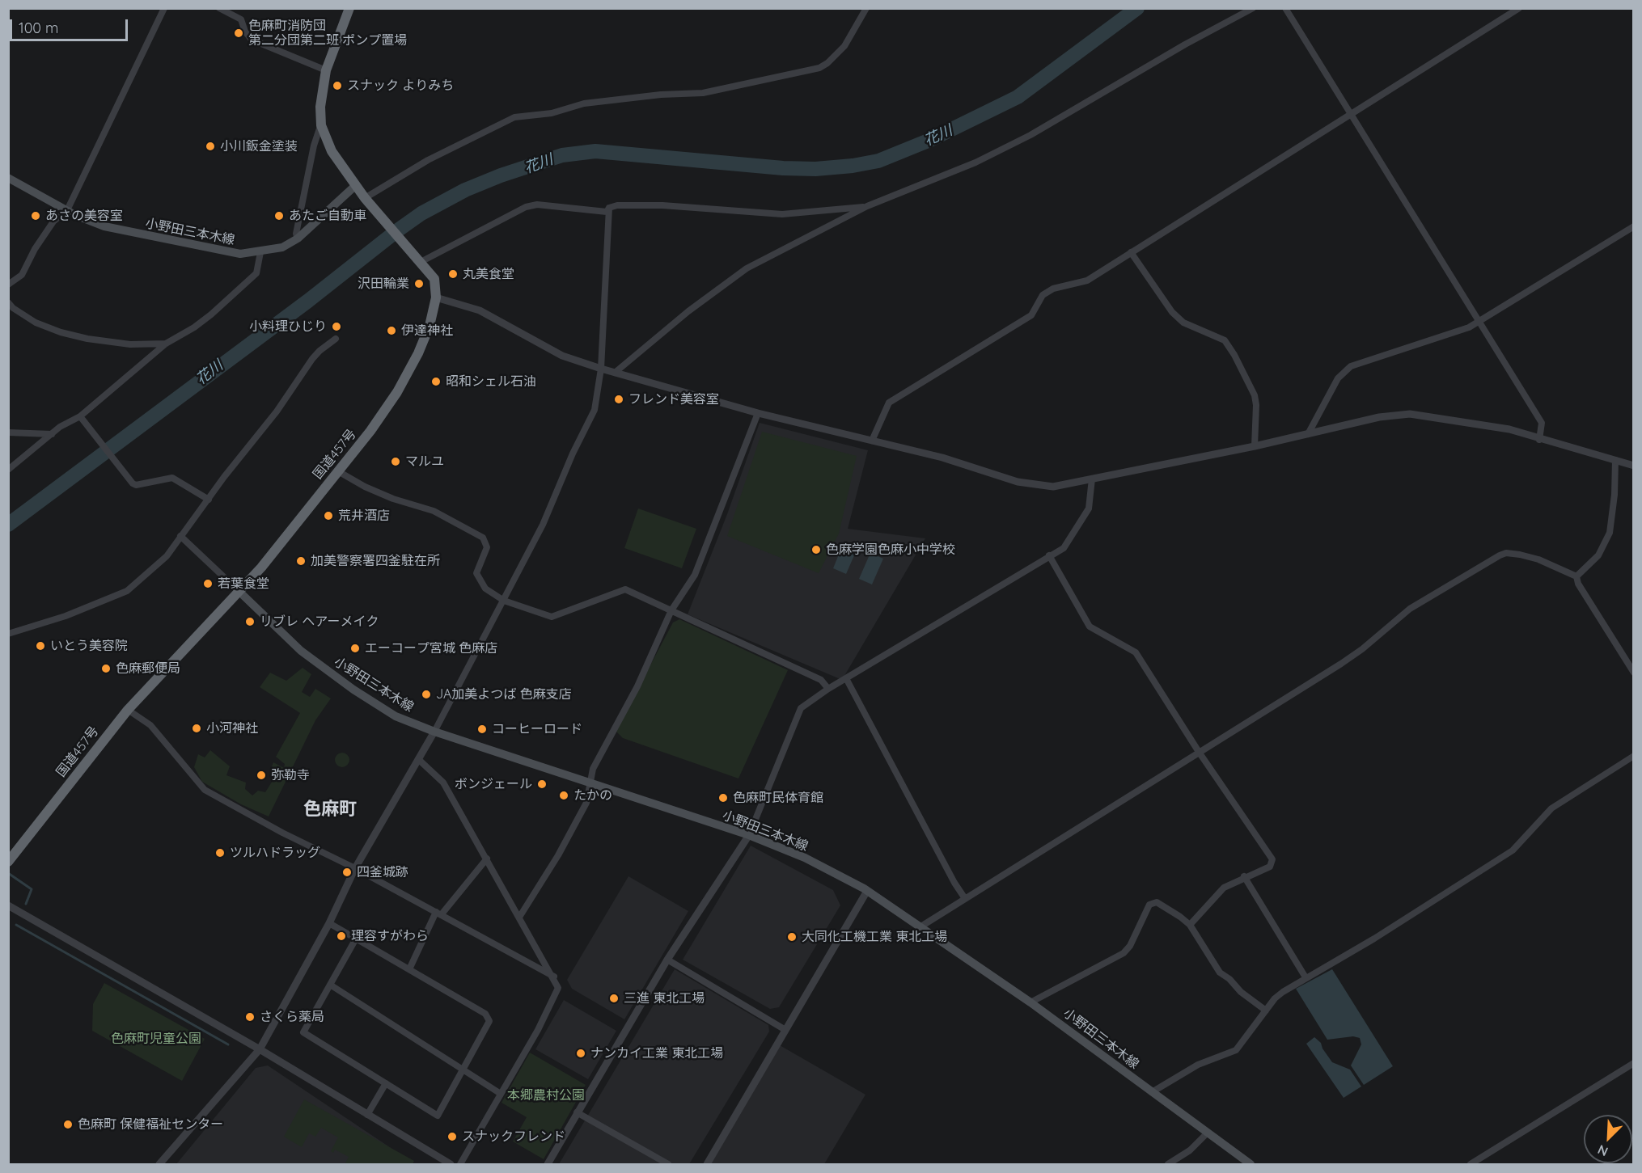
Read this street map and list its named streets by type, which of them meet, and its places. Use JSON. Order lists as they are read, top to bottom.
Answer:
{
  "streets": {
    "highway": ["国道457号"],
    "main road": ["小野田三本木線"]
  },
  "crossings": [
    ["小野田三本木線", "国道457号"]
  ],
  "districts": ["色麻町"],
  "water": ["花川"],
  "parks": ["色麻町児童公園", "本郷農村公園"],
  "places": [
    "色麻町消防団 第二分団第二班 ポンプ置場",
    "スナック よりみち",
    "小川鈑金塗装",
    "あさの美容室",
    "あたご自動車",
    "丸美食堂",
    "沢田輪業",
    "小料理ひじり",
    "伊達神社",
    "昭和シェル石油",
    "フレンド美容室",
    "マルユ",
    "荒井酒店",
    "色麻学園色麻小中学校",
    "加美警察署四釜駐在所",
    "若葉食堂",
    "リブレ ヘアーメイク",
    "いとう美容院",
    "エーコープ宮城 色麻店",
    "色麻郵便局",
    "JA加美よつば 色麻支店",
    "小河神社",
    "コーヒーロード",
    "弥勒寺",
    "ボンジェール",
    "たかの",
    "色麻町民体育館",
    "ツルハドラッグ",
    "四釜城跡",
    "理容すがわら",
    "大同化工機工業 東北工場",
    "三進 東北工場",
    "さくら薬局",
    "ナンカイ工業 東北工場",
    "色麻町 保健福祉センター",
    "スナックフレンド"
  ],
  "scale_bar": "100 m",
  "north": "bottom left"
}
